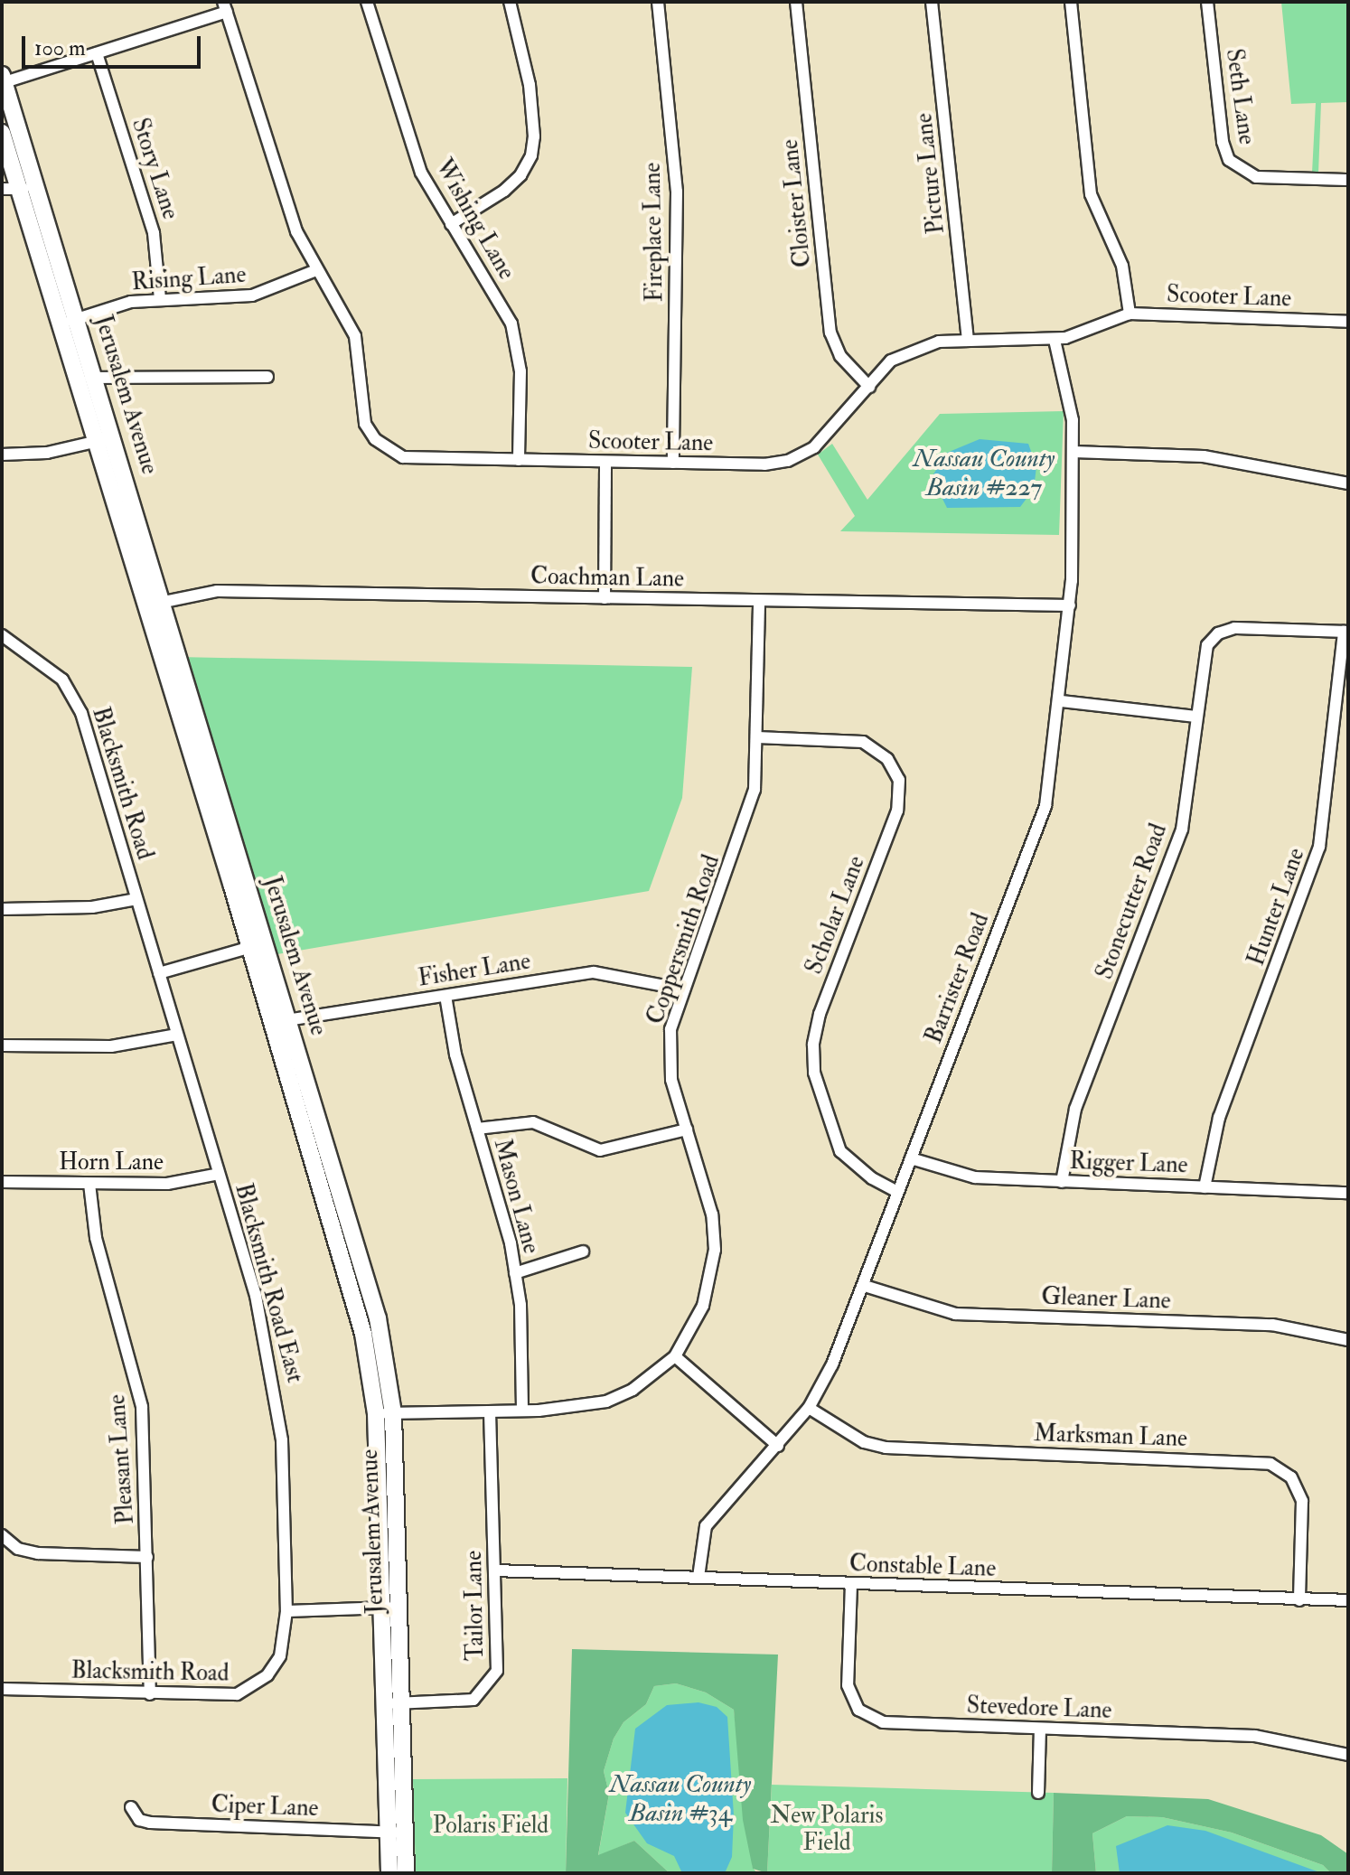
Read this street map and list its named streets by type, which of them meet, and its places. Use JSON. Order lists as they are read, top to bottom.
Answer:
{
  "streets": {
    "main road": ["Jerusalem Avenue"],
    "street": [
      "Seth Lane",
      "Story Lane",
      "Picture Lane",
      "Cloister Lane",
      "Wishing Lane",
      "Fireplace Lane",
      "Rising Lane",
      "Scooter Lane",
      "Coachman Lane",
      "Blacksmith Road",
      "Stonecutter Road",
      "Hunter Lane",
      "Scholar Lane",
      "Coppersmith Road",
      "Fisher Lane",
      "Barrister Road",
      "Horn Lane",
      "Rigger Lane",
      "Mason Lane",
      "Blacksmith Road East",
      "Gleaner Lane",
      "Marksman Lane",
      "Pleasant Lane",
      "Constable Lane",
      "Tailor Lane",
      "Stevedore Lane",
      "Ciper Lane"
    ]
  },
  "crossings": [
    ["Story Lane", "Rising Lane"],
    ["Picture Lane", "Scooter Lane"],
    ["Cloister Lane", "Scooter Lane"],
    ["Wishing Lane", "Scooter Lane"],
    ["Fireplace Lane", "Scooter Lane"],
    ["Rising Lane", "Scooter Lane"],
    ["Rising Lane", "Jerusalem Avenue"],
    ["Scooter Lane", "Barrister Road"],
    ["Jerusalem Avenue", "Coachman Lane"],
    ["Jerusalem Avenue", "Coppersmith Road"],
    ["Jerusalem Avenue", "Fisher Lane"],
    ["Jerusalem Avenue", "Tailor Lane"],
    ["Jerusalem Avenue", "Ciper Lane"],
    ["Coachman Lane", "Coppersmith Road"],
    ["Coachman Lane", "Barrister Road"],
    ["Blacksmith Road", "Blacksmith Road East"],
    ["Blacksmith Road", "Pleasant Lane"],
    ["Stonecutter Road", "Hunter Lane"],
    ["Stonecutter Road", "Rigger Lane"],
    ["Hunter Lane", "Rigger Lane"],
    ["Scholar Lane", "Coppersmith Road"],
    ["Scholar Lane", "Barrister Road"],
    ["Coppersmith Road", "Fisher Lane"],
    ["Coppersmith Road", "Mason Lane"],
    ["Coppersmith Road", "Tailor Lane"],
    ["Fisher Lane", "Mason Lane"],
    ["Barrister Road", "Rigger Lane"],
    ["Barrister Road", "Gleaner Lane"],
    ["Barrister Road", "Marksman Lane"],
    ["Barrister Road", "Constable Lane"],
    ["Horn Lane", "Blacksmith Road East"],
    ["Horn Lane", "Pleasant Lane"],
    ["Marksman Lane", "Constable Lane"],
    ["Constable Lane", "Tailor Lane"],
    ["Constable Lane", "Stevedore Lane"]
  ],
  "water": ["Nassau County Basin #227", "Nassau County Basin #34"],
  "parks": ["New Polaris Field", "Polaris Field"],
  "scale_bar": "100 m"
}
